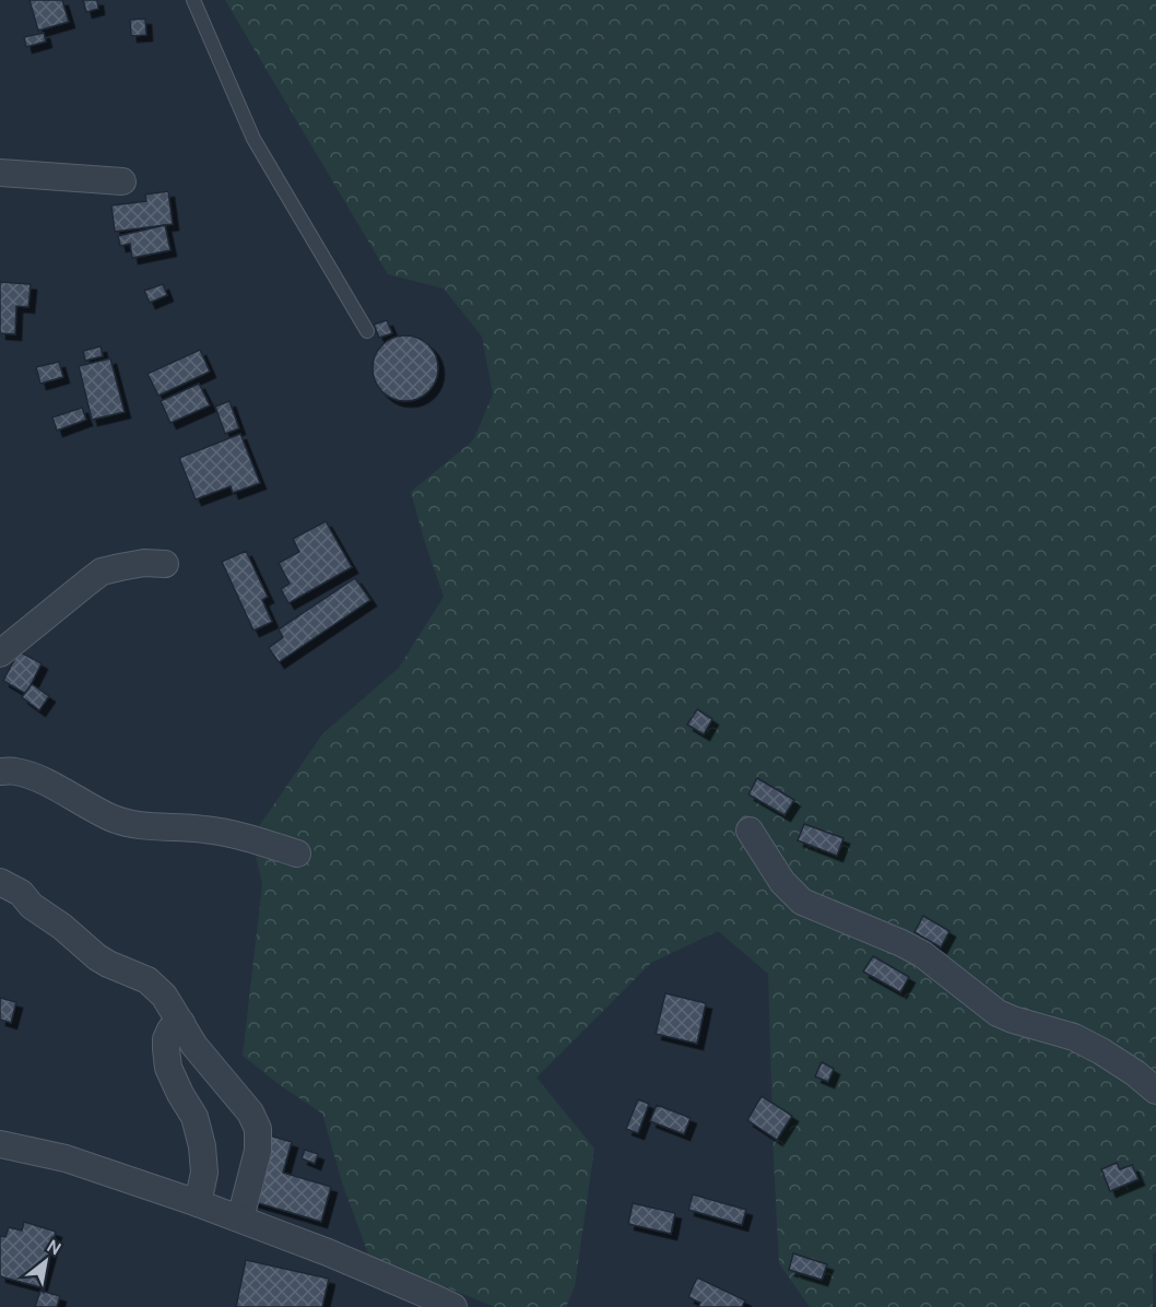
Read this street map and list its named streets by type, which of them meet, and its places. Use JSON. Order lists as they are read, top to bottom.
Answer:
{
  "north": "top right"
}
